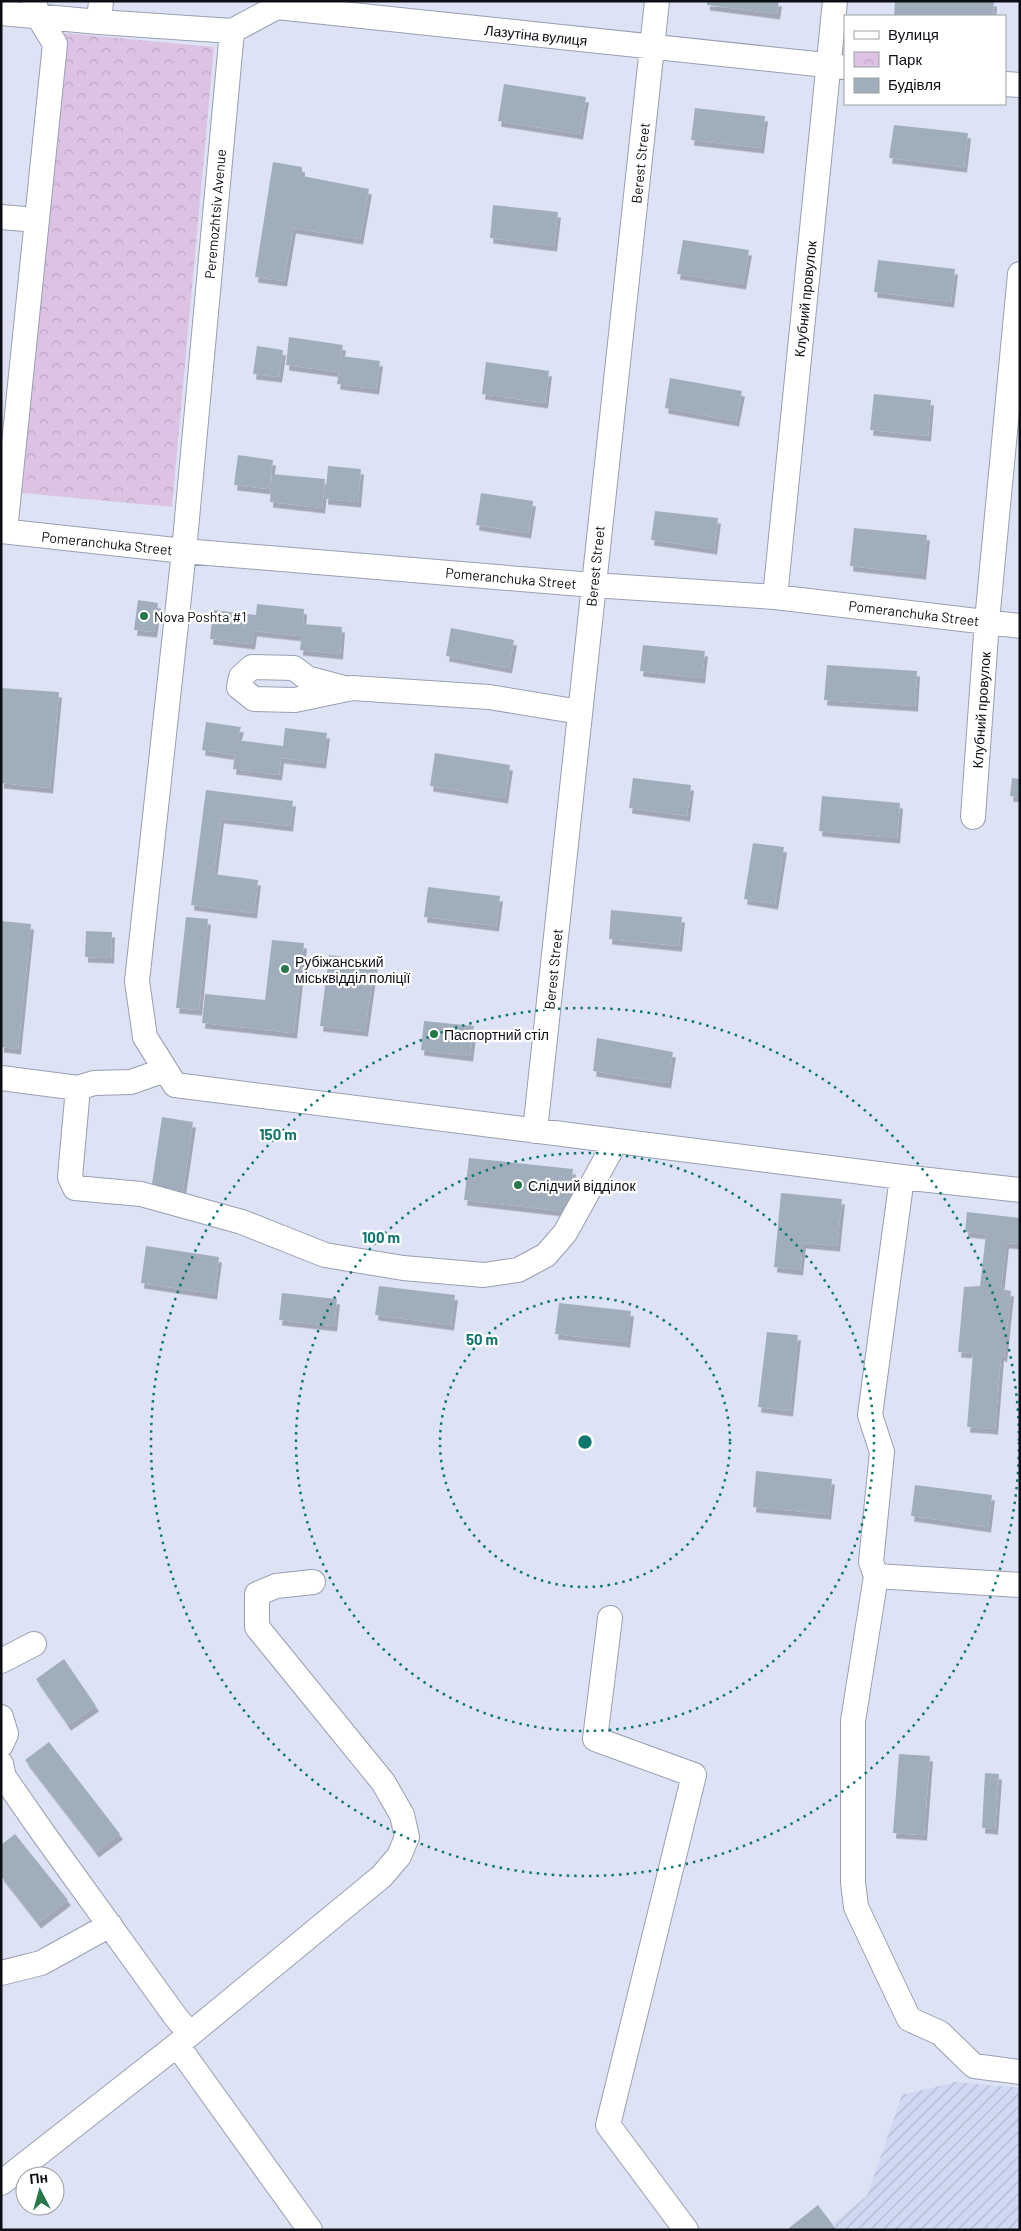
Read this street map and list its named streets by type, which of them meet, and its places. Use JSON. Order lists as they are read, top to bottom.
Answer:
{
  "streets": {
    "street": [
      "Лазутіна вулиця",
      "Berest Street",
      "Peremozhtsiv Avenue",
      "Клубний провулок",
      "Pomeranchuka Street"
    ]
  },
  "crossings": [
    ["Лазутіна вулиця", "Berest Street"],
    ["Лазутіна вулиця", "Peremozhtsiv Avenue"],
    ["Лазутіна вулиця", "Клубний провулок"],
    ["Berest Street", "Peremozhtsiv Avenue"],
    ["Berest Street", "Pomeranchuka Street"],
    ["Peremozhtsiv Avenue", "Pomeranchuka Street"],
    ["Клубний провулок", "Pomeranchuka Street"]
  ],
  "places": [
    "Nova Poshta #1",
    "Рубіжанський міськвідділ поліції",
    "Паспортний стіл",
    "Слідчий відділок"
  ],
  "legend": ["Вулиця", "Парк", "Будівля"],
  "north": "top",
  "rings": ["150 m", "100 m", "50 m"]
}
